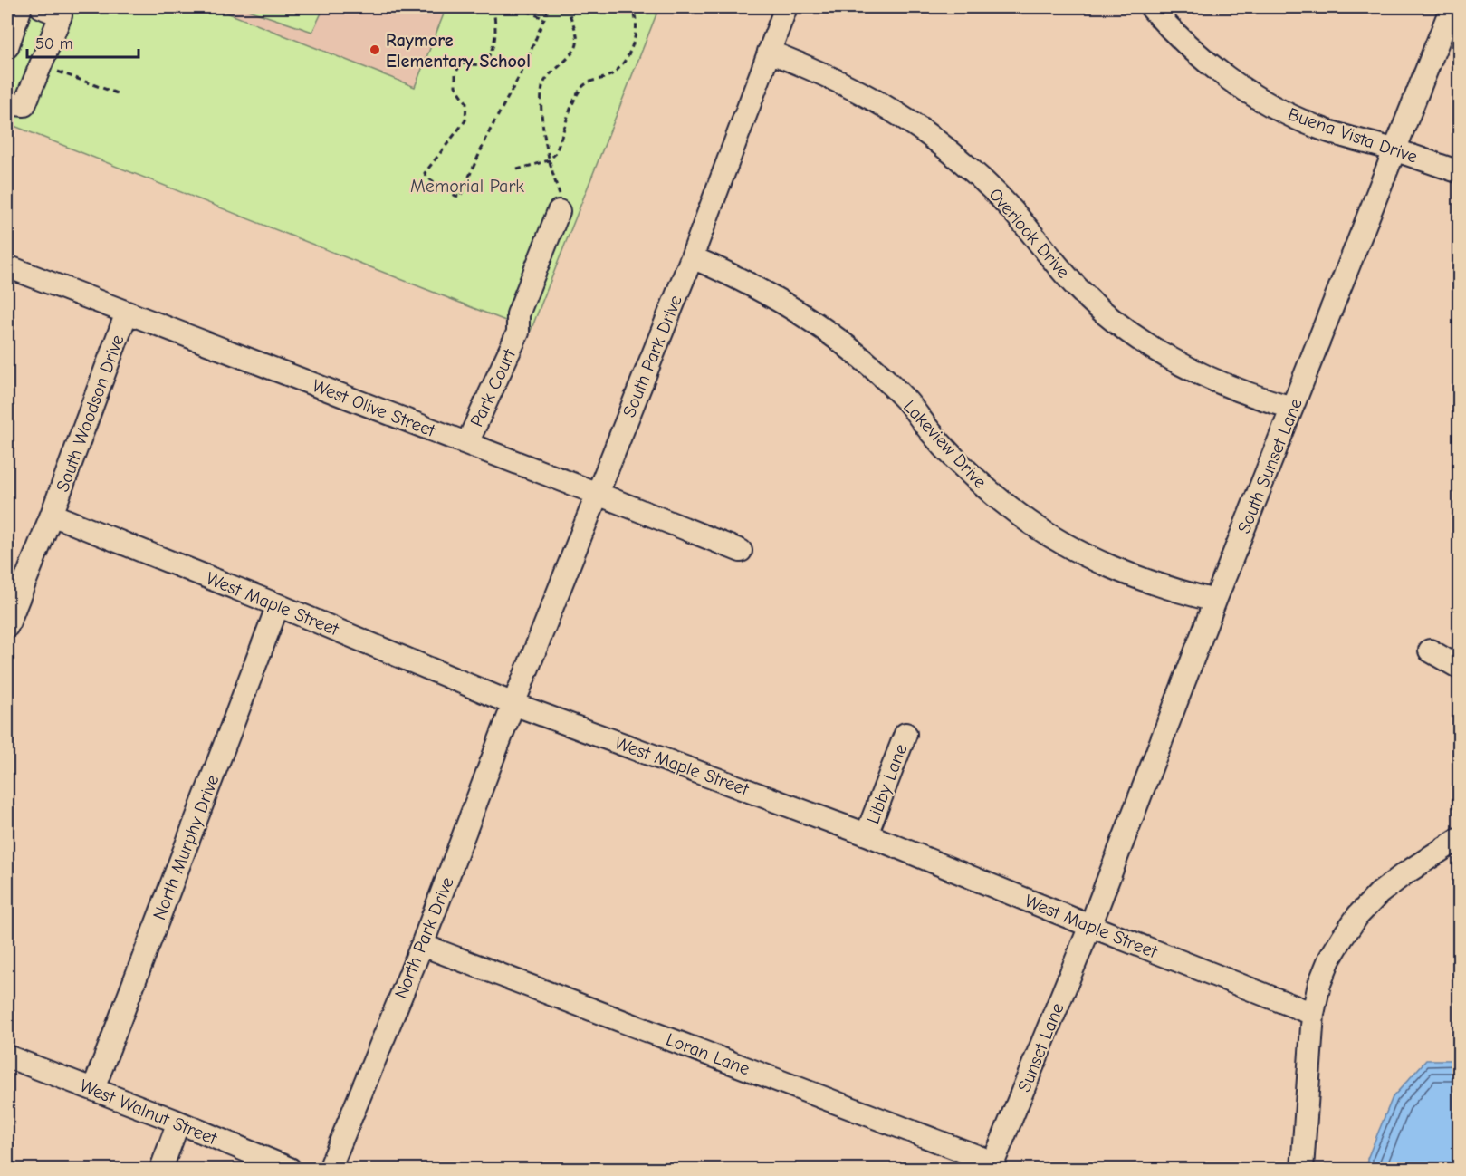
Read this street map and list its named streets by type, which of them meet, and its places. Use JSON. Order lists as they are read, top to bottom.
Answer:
{
  "streets": {
    "street": [
      "Buena Vista Drive",
      "Overlook Drive",
      "South Park Drive",
      "Park Court",
      "West Olive Street",
      "South Woodson Drive",
      "Lakeview Drive",
      "South Sunset Lane",
      "West Maple Street",
      "Libby Lane",
      "North Murphy Drive",
      "North Park Drive",
      "Sunset Lane",
      "Loran Lane",
      "West Walnut Street"
    ]
  },
  "crossings": [
    ["Buena Vista Drive", "South Sunset Lane"],
    ["Overlook Drive", "South Park Drive"],
    ["Overlook Drive", "South Sunset Lane"],
    ["South Park Drive", "West Olive Street"],
    ["South Park Drive", "Lakeview Drive"],
    ["South Park Drive", "West Maple Street"],
    ["South Park Drive", "North Park Drive"],
    ["Park Court", "West Olive Street"],
    ["West Olive Street", "South Woodson Drive"],
    ["South Woodson Drive", "West Maple Street"],
    ["Lakeview Drive", "South Sunset Lane"],
    ["South Sunset Lane", "West Maple Street"],
    ["South Sunset Lane", "Sunset Lane"],
    ["West Maple Street", "Libby Lane"],
    ["West Maple Street", "North Murphy Drive"],
    ["West Maple Street", "North Park Drive"],
    ["West Maple Street", "Sunset Lane"],
    ["North Murphy Drive", "West Walnut Street"],
    ["North Park Drive", "Loran Lane"],
    ["Sunset Lane", "Loran Lane"]
  ],
  "parks": ["Memorial Park"],
  "places": ["Raymore Elementary School"],
  "scale_bar": "50 m"
}
